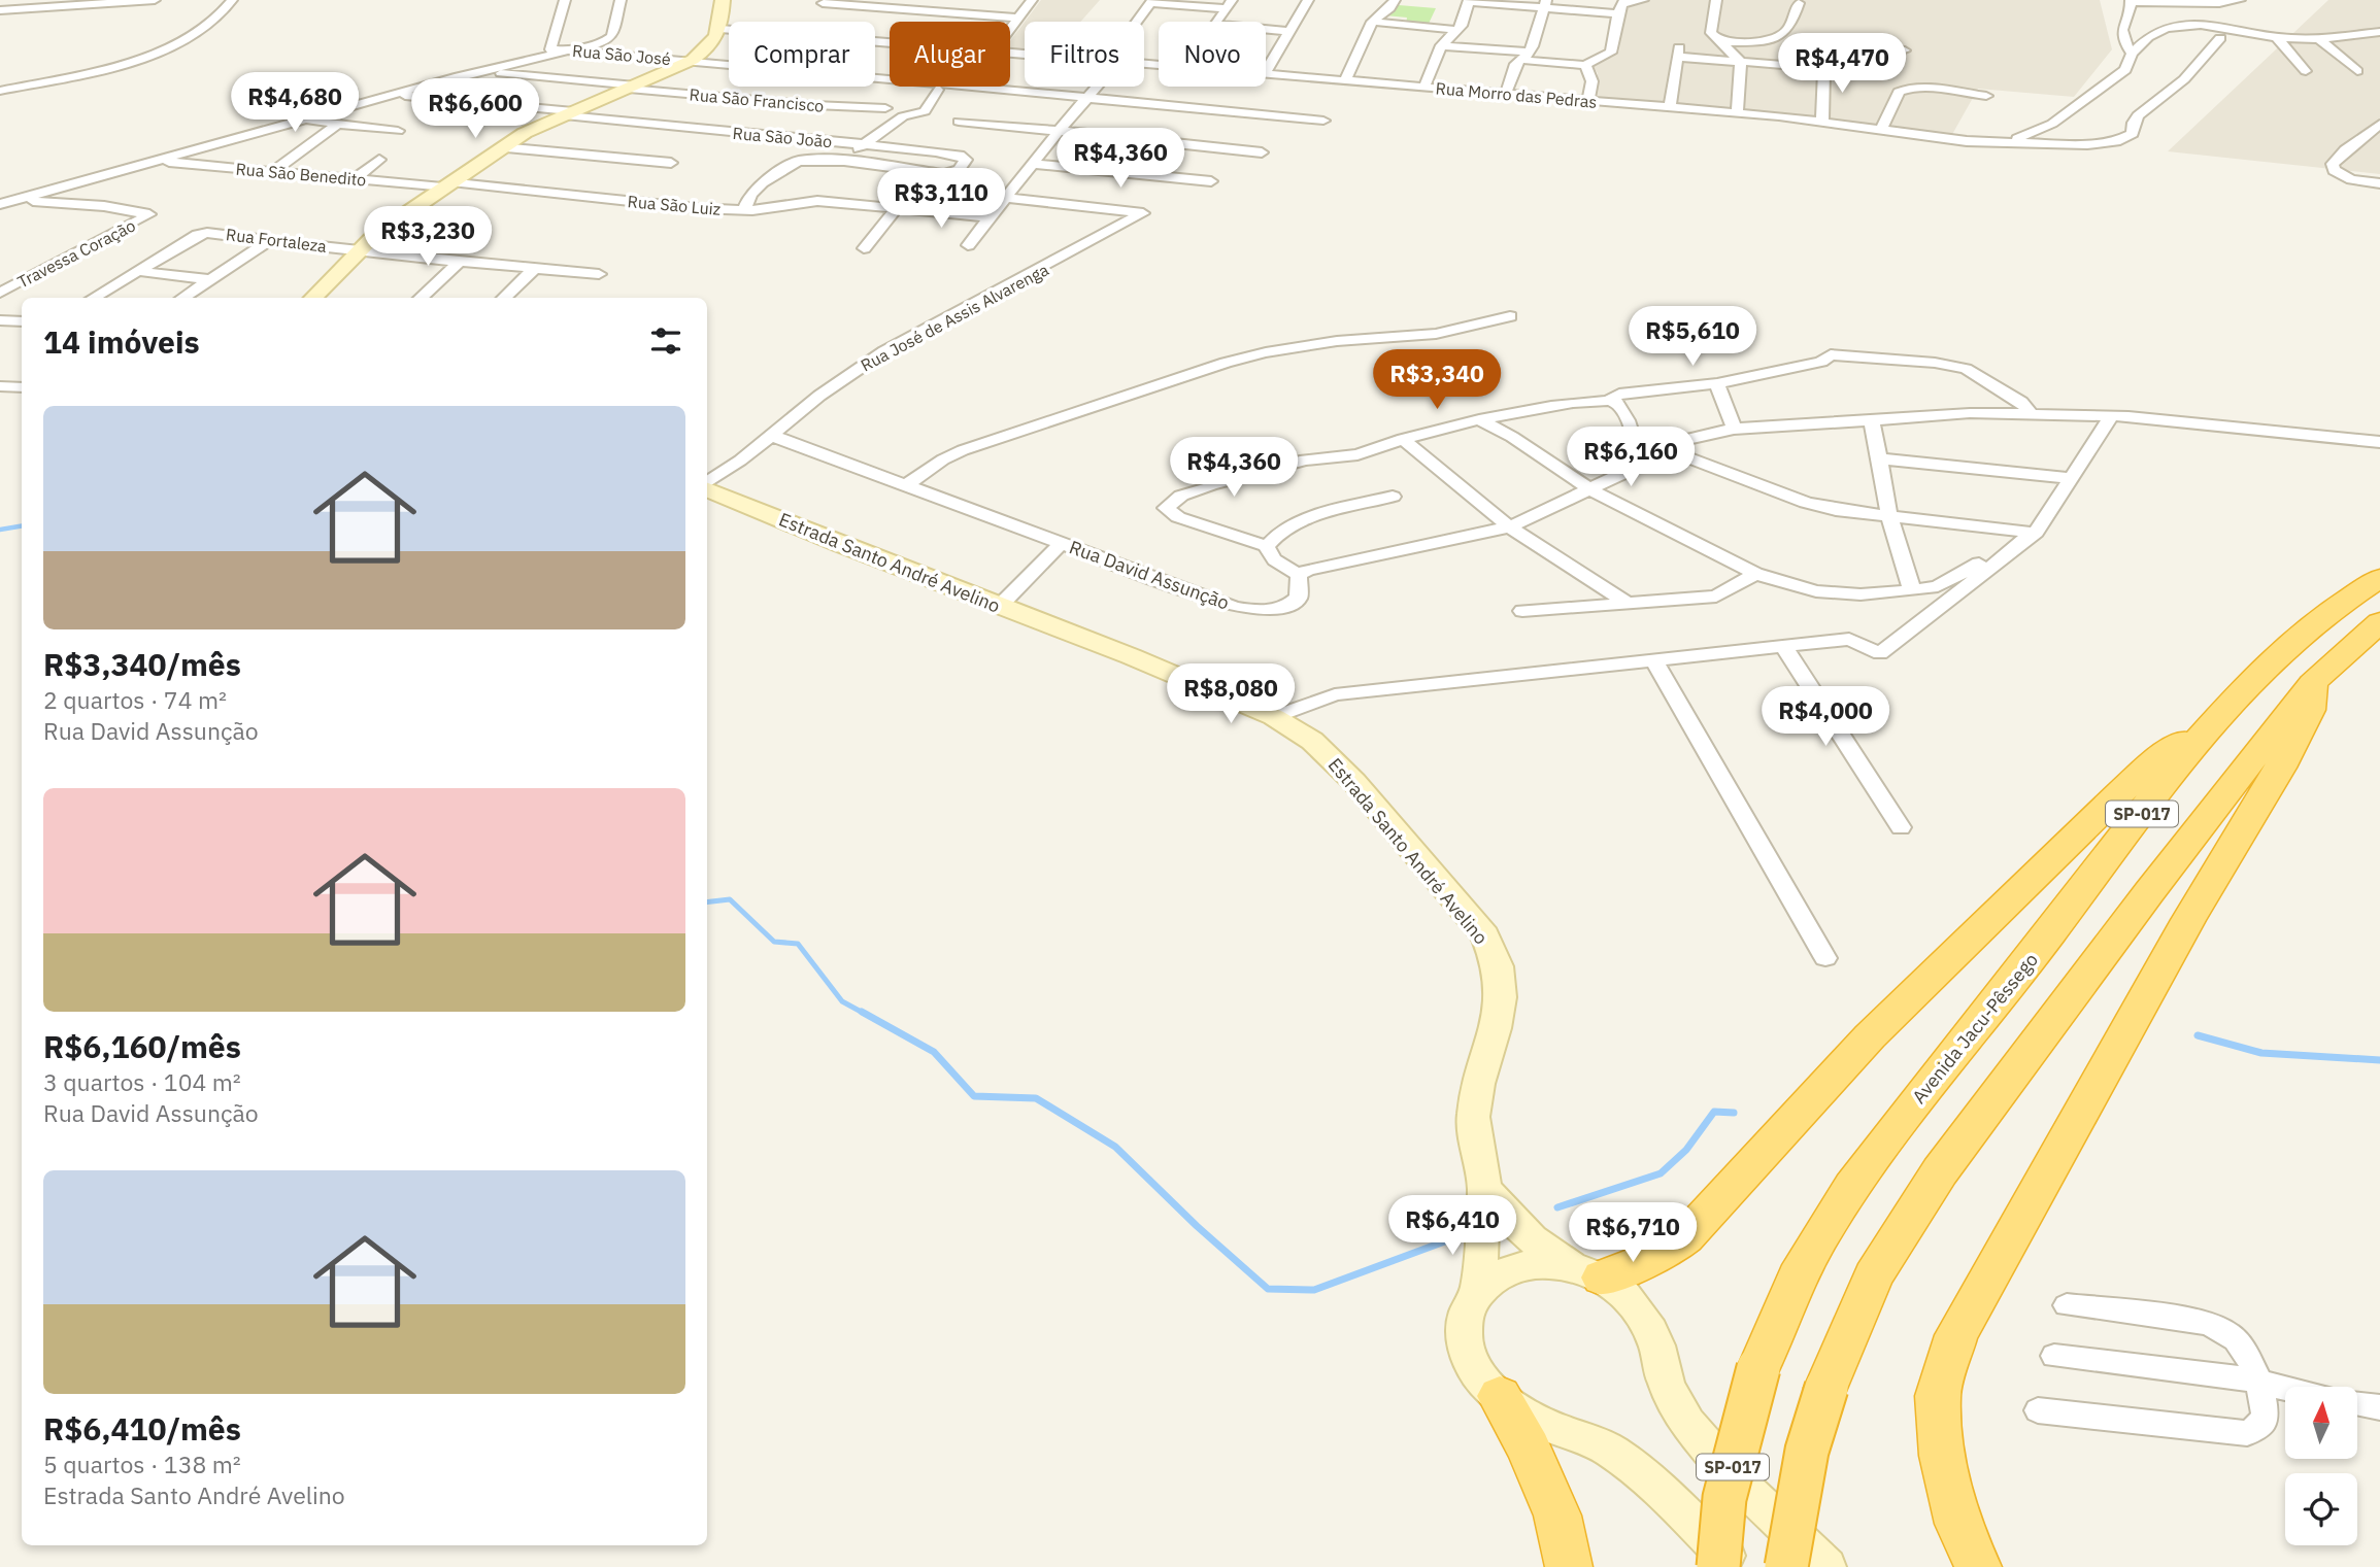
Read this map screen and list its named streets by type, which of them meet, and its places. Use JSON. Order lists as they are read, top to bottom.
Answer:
{
  "streets": {
    "highway": ["SP-017", "Avenida Jacu-Pêssego"],
    "main road": ["Estrada Santo André Avelino"],
    "street": [
      "Rua São José",
      "Rua Morro das Pedras",
      "Rua São Francisco",
      "Rua São João",
      "Rua São Benedito",
      "Rua São Luiz",
      "Rua Fortaleza",
      "Travessa Coração",
      "Rua José de Assis Alvarenga",
      "Rua David Assunção"
    ]
  },
  "crossings": [
    ["Rua São João", "Rua São Luiz"],
    ["Rua São Benedito", "Rua São Luiz"],
    ["Rua José de Assis Alvarenga", "Rua David Assunção"]
  ],
  "north": "top",
  "page": {
    "chip": [
      "Comprar",
      "Alugar",
      "Filtros",
      "Novo"
    ],
    "price": [
      "R$4,470",
      "R$4,680",
      "R$6,600",
      "R$4,360",
      "R$3,110",
      "R$3,230",
      "R$5,610",
      "R$3,340",
      "R$6,160",
      "R$4,360",
      "R$8,080",
      "R$4,000",
      "R$6,410",
      "R$6,710"
    ],
    "heading": "14 imóveis",
    "list": [
      {
        "name": "R$3,340/mês",
        "note": "2 quartos · 74 m² · Rua David Assunção"
      },
      {
        "name": "R$6,160/mês",
        "note": "3 quartos · 104 m² · Rua David Assunção"
      },
      {
        "name": "R$6,410/mês",
        "note": "5 quartos · 138 m² · Estrada Santo André Avelino"
      }
    ]
  }
}
